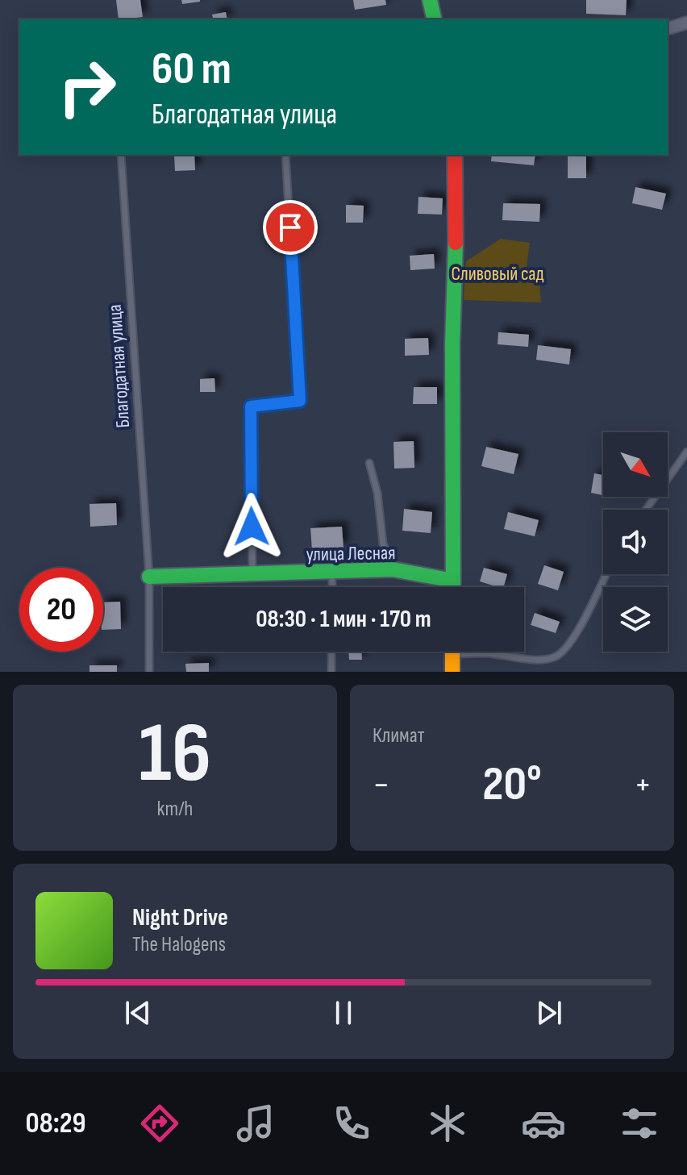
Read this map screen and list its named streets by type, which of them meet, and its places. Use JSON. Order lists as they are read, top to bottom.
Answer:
{
  "streets": {
    "street": ["улица Лесная"],
    "lane": ["Благодатная улица"]
  },
  "crossings": [
    ["Благодатная улица", "улица Лесная"]
  ],
  "parks": ["Сливовый сад"],
  "north": "bottom right",
  "page": {
    "turn": ["60 m", "Благодатная улица"],
    "limit": "20",
    "trip": "08:30 · 1 мин · 170 m",
    "tile": [
      ["16", "km/h"],
      "Климат"
    ],
    "heat": ["−", "20°", "+"],
    "song": ["Night Drive", "The Halogens"],
    "tabs": "08:29"
  }
}
